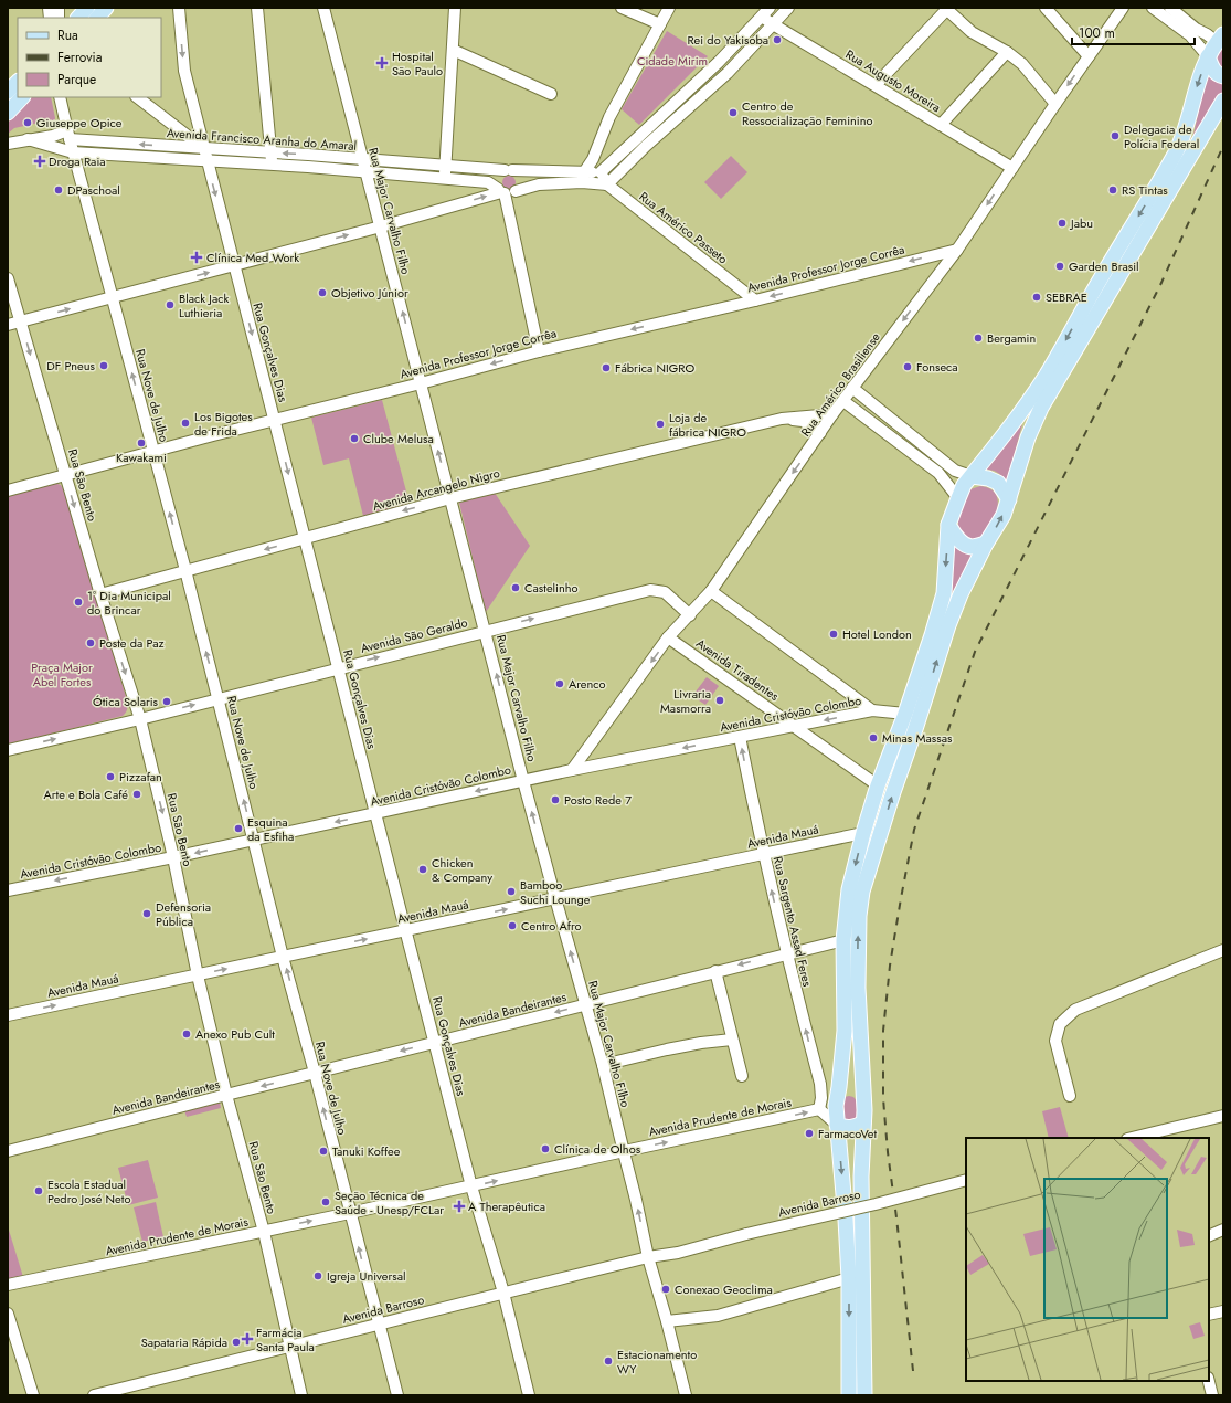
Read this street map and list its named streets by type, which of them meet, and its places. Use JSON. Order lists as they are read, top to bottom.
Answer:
{
  "streets": {
    "street": [
      "Rua Augusto Moreira",
      "Avenida Francisco Aranha do Amaral",
      "Rua Major Carvalho Filho",
      "Rua Américo Passeto",
      "Avenida Professor Jorge Corrêa",
      "Rua Gonçalves Dias",
      "Rua Américo Brasiliense",
      "Rua Nove de Julho",
      "Rua São Bento",
      "Avenida Arcangelo Nigro",
      "Avenida São Geraldo",
      "Avenida Tiradentes",
      "Avenida Cristóvão Colombo",
      "Avenida Mauá",
      "Rua Sargento Assad Feres",
      "Avenida Bandeirantes",
      "Avenida Prudente de Morais",
      "Avenida Barroso"
    ]
  },
  "crossings": [
    ["Rua Augusto Moreira", "Rua Américo Brasiliense"],
    ["Avenida Francisco Aranha do Amaral", "Rua Major Carvalho Filho"],
    ["Avenida Francisco Aranha do Amaral", "Rua Américo Passeto"],
    ["Avenida Francisco Aranha do Amaral", "Rua Gonçalves Dias"],
    ["Avenida Francisco Aranha do Amaral", "Rua Nove de Julho"],
    ["Rua Major Carvalho Filho", "Avenida Professor Jorge Corrêa"],
    ["Rua Major Carvalho Filho", "Avenida Arcangelo Nigro"],
    ["Rua Major Carvalho Filho", "Avenida São Geraldo"],
    ["Rua Major Carvalho Filho", "Avenida Cristóvão Colombo"],
    ["Rua Major Carvalho Filho", "Avenida Mauá"],
    ["Rua Major Carvalho Filho", "Avenida Bandeirantes"],
    ["Rua Major Carvalho Filho", "Avenida Prudente de Morais"],
    ["Rua Major Carvalho Filho", "Avenida Barroso"],
    ["Rua Américo Passeto", "Avenida Professor Jorge Corrêa"],
    ["Avenida Professor Jorge Corrêa", "Rua Gonçalves Dias"],
    ["Avenida Professor Jorge Corrêa", "Rua Américo Brasiliense"],
    ["Avenida Professor Jorge Corrêa", "Rua Nove de Julho"],
    ["Avenida Professor Jorge Corrêa", "Rua São Bento"],
    ["Rua Gonçalves Dias", "Avenida Arcangelo Nigro"],
    ["Rua Gonçalves Dias", "Avenida São Geraldo"],
    ["Rua Gonçalves Dias", "Avenida Cristóvão Colombo"],
    ["Rua Gonçalves Dias", "Avenida Mauá"],
    ["Rua Gonçalves Dias", "Avenida Bandeirantes"],
    ["Rua Gonçalves Dias", "Avenida Prudente de Morais"],
    ["Rua Gonçalves Dias", "Avenida Barroso"],
    ["Rua Américo Brasiliense", "Avenida Arcangelo Nigro"],
    ["Rua Américo Brasiliense", "Avenida São Geraldo"],
    ["Rua Américo Brasiliense", "Avenida Tiradentes"],
    ["Rua Américo Brasiliense", "Avenida Cristóvão Colombo"],
    ["Rua Nove de Julho", "Avenida Arcangelo Nigro"],
    ["Rua Nove de Julho", "Avenida São Geraldo"],
    ["Rua Nove de Julho", "Avenida Cristóvão Colombo"],
    ["Rua Nove de Julho", "Avenida Mauá"],
    ["Rua Nove de Julho", "Avenida Bandeirantes"],
    ["Rua Nove de Julho", "Avenida Prudente de Morais"],
    ["Rua Nove de Julho", "Avenida Barroso"],
    ["Rua São Bento", "Avenida Arcangelo Nigro"],
    ["Rua São Bento", "Avenida São Geraldo"],
    ["Rua São Bento", "Avenida Cristóvão Colombo"],
    ["Rua São Bento", "Avenida Mauá"],
    ["Rua São Bento", "Avenida Bandeirantes"],
    ["Rua São Bento", "Avenida Prudente de Morais"],
    ["Rua São Bento", "Avenida Barroso"],
    ["Avenida Tiradentes", "Avenida Cristóvão Colombo"],
    ["Avenida Cristóvão Colombo", "Rua Sargento Assad Feres"],
    ["Avenida Mauá", "Rua Sargento Assad Feres"],
    ["Rua Sargento Assad Feres", "Avenida Bandeirantes"],
    ["Rua Sargento Assad Feres", "Avenida Prudente de Morais"]
  ],
  "one_way": [
    "Rua Major Carvalho Filho",
    "Avenida Professor Jorge Corrêa",
    "Rua Gonçalves Dias",
    "Rua Américo Brasiliense",
    "Rua Nove de Julho",
    "Rua São Bento",
    "Avenida São Geraldo",
    "Avenida Cristóvão Colombo",
    "Avenida Mauá",
    "Avenida Bandeirantes",
    "Avenida Prudente de Morais"
  ],
  "parks": ["Cidade Mirim", "Praça Major Abel Fortes"],
  "places": {
    "other": [
      "Rei do Yakisoba",
      "Centro de Ressocialização Feminino",
      "Giuseppe Opice",
      "Delegacia de Polícia Federal",
      "DPaschoal",
      "RS Tintas",
      "Jabu",
      "Garden Brasil",
      "Objetivo Júnior",
      "SEBRAE",
      "Black Jack Luthieria",
      "Bergamin",
      "DF Pneus",
      "Fonseca",
      "Fábrica NIGRO",
      "Los Bigotes de Frida",
      "Loja de fábrica NIGRO",
      "Clube Melusa",
      "Kawakami",
      "Castelinho",
      "1º Dia Municipal do Brincar",
      "Hotel London",
      "Poste da Paz",
      "Arenco",
      "Livraria Masmorra",
      "Ótica Solaris",
      "Minas Massas",
      "Pizzafan",
      "Arte e Bola Café",
      "Posto Rede 7",
      "Esquina da Esfiha",
      "Chicken & Company",
      "Bamboo Suchi Lounge",
      "Defensoria Pública",
      "Centro Afro",
      "Anexo Pub Cult",
      "FarmacoVet",
      "Clínica de Olhos",
      "Tanuki Koffee",
      "Escola Estadual Pedro José Neto",
      "Seção Técnica de Saúde - Unesp/FCLar",
      "Igreja Universal",
      "Conexao Geoclima",
      "Sapataria Rápida",
      "Estacionamento WY"
    ],
    "health": [
      "Hospital São Paulo",
      "Droga Raia",
      "Clínica Med Work",
      "A Therapêutica",
      "Farmácia Santa Paula"
    ]
  },
  "legend": ["Rua", "Ferrovia", "Parque"],
  "scale_bar": "100 m"
}
